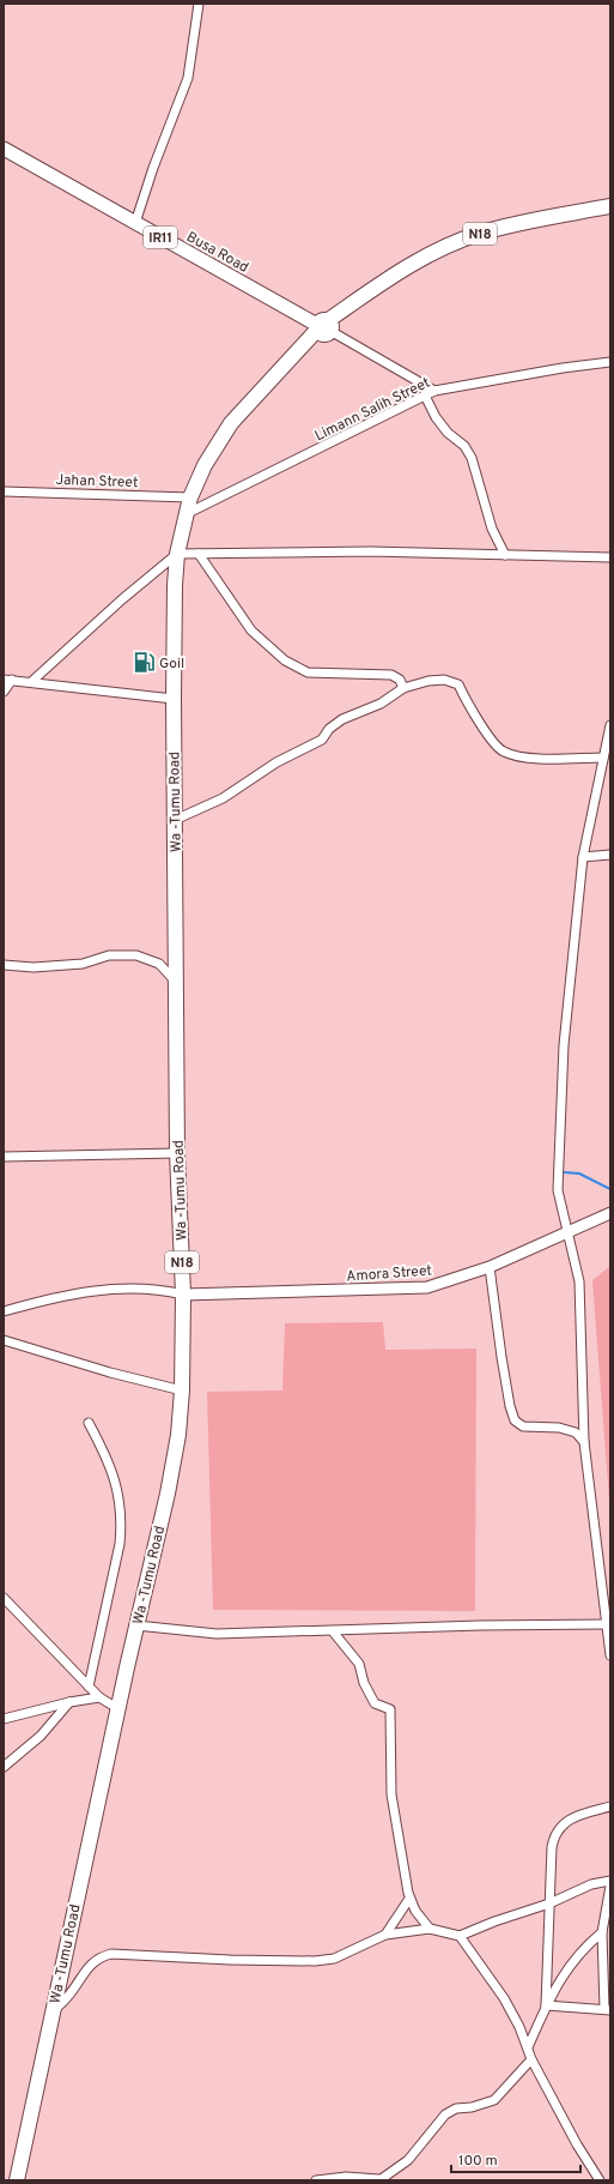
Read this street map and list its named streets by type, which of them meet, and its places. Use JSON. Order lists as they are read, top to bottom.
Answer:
{
  "streets": {
    "highway": ["N18", "Wa -Tumu Road"],
    "main road": ["IR11", "Busa Road"],
    "street": ["Limann Salih Street", "Jahan Street", "Amora Street"]
  },
  "crossings": [
    ["N18", "Busa Road"],
    ["N18", "Wa -Tumu Road"],
    ["Busa Road", "Wa -Tumu Road"],
    ["Limann Salih Street", "Wa -Tumu Road"],
    ["Jahan Street", "Wa -Tumu Road"],
    ["Wa -Tumu Road", "Amora Street"]
  ],
  "places": {
    "fuel station": ["Goil"]
  },
  "scale_bar": "100 m"
}
